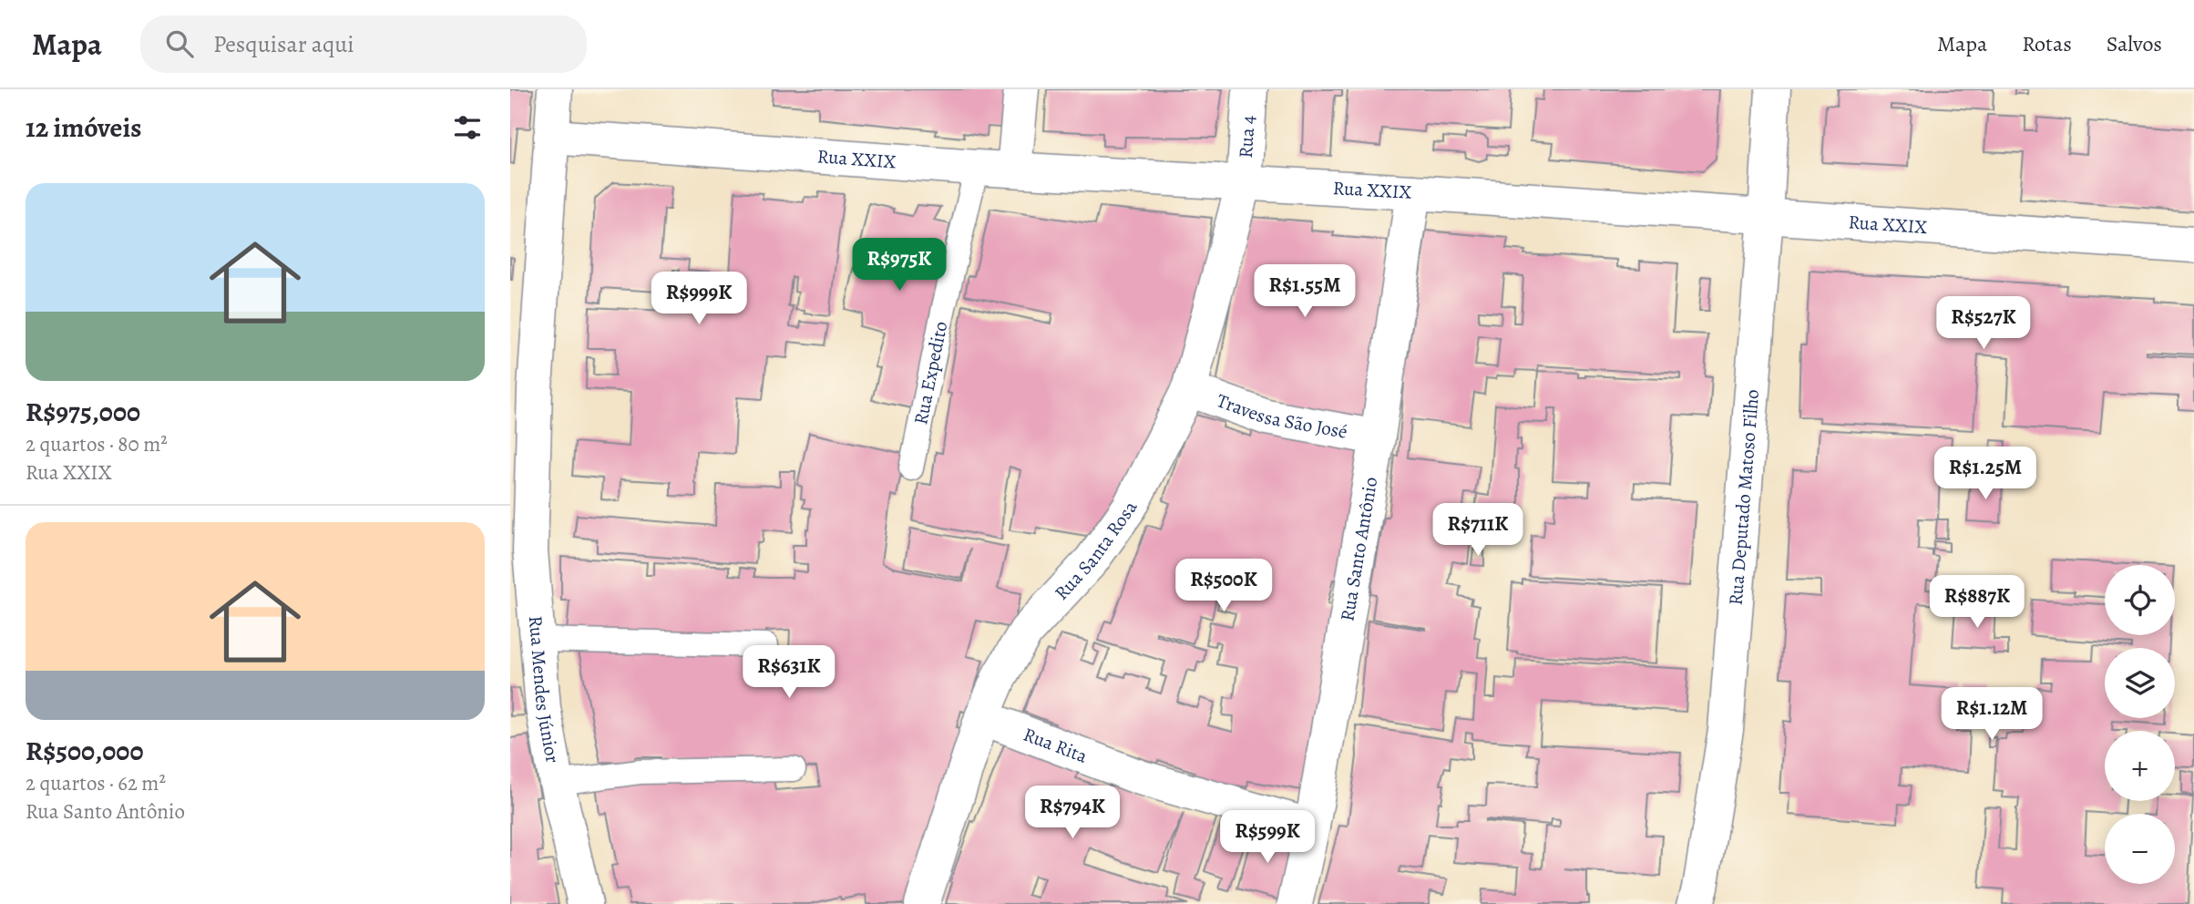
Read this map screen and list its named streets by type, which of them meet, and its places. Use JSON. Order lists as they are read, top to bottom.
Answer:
{
  "streets": {
    "street": [
      "Rua 4",
      "Rua XXIX",
      "Travessa São José",
      "Rua Deputado Matoso Filho",
      "Rua Santa Rosa",
      "Rua Santo Antônio",
      "Rua Mendes Júnior",
      "Rua Rita"
    ],
    "lane": ["Rua Expedito"]
  },
  "crossings": [
    ["Rua 4", "Rua XXIX"],
    ["Rua 4", "Rua Santa Rosa"],
    ["Rua XXIX", "Rua Expedito"],
    ["Rua XXIX", "Rua Deputado Matoso Filho"],
    ["Rua XXIX", "Rua Santa Rosa"],
    ["Rua XXIX", "Rua Santo Antônio"],
    ["Rua XXIX", "Rua Mendes Júnior"],
    ["Travessa São José", "Rua Santa Rosa"],
    ["Travessa São José", "Rua Santo Antônio"],
    ["Rua Santa Rosa", "Rua Rita"],
    ["Rua Santo Antônio", "Rua Rita"]
  ],
  "page": {
    "header": "Mapa",
    "search": "Pesquisar aqui",
    "nav": ["Mapa", "Rotas", "Salvos"],
    "heading": "12 imóveis",
    "list": [
      {
        "name": "R$975,000",
        "note": "2 quartos · 80 m² · Rua XXIX"
      },
      {
        "name": "R$500,000",
        "note": "2 quartos · 62 m² · Rua Santo Antônio"
      }
    ],
    "price": [
      "R$975K",
      "R$1.55M",
      "R$999K",
      "R$527K",
      "R$1.25M",
      "R$711K",
      "R$500K",
      "R$887K",
      "R$631K",
      "R$1.12M",
      "R$794K",
      "R$599K"
    ],
    "map_buttons": ["+", "−"]
  }
}
